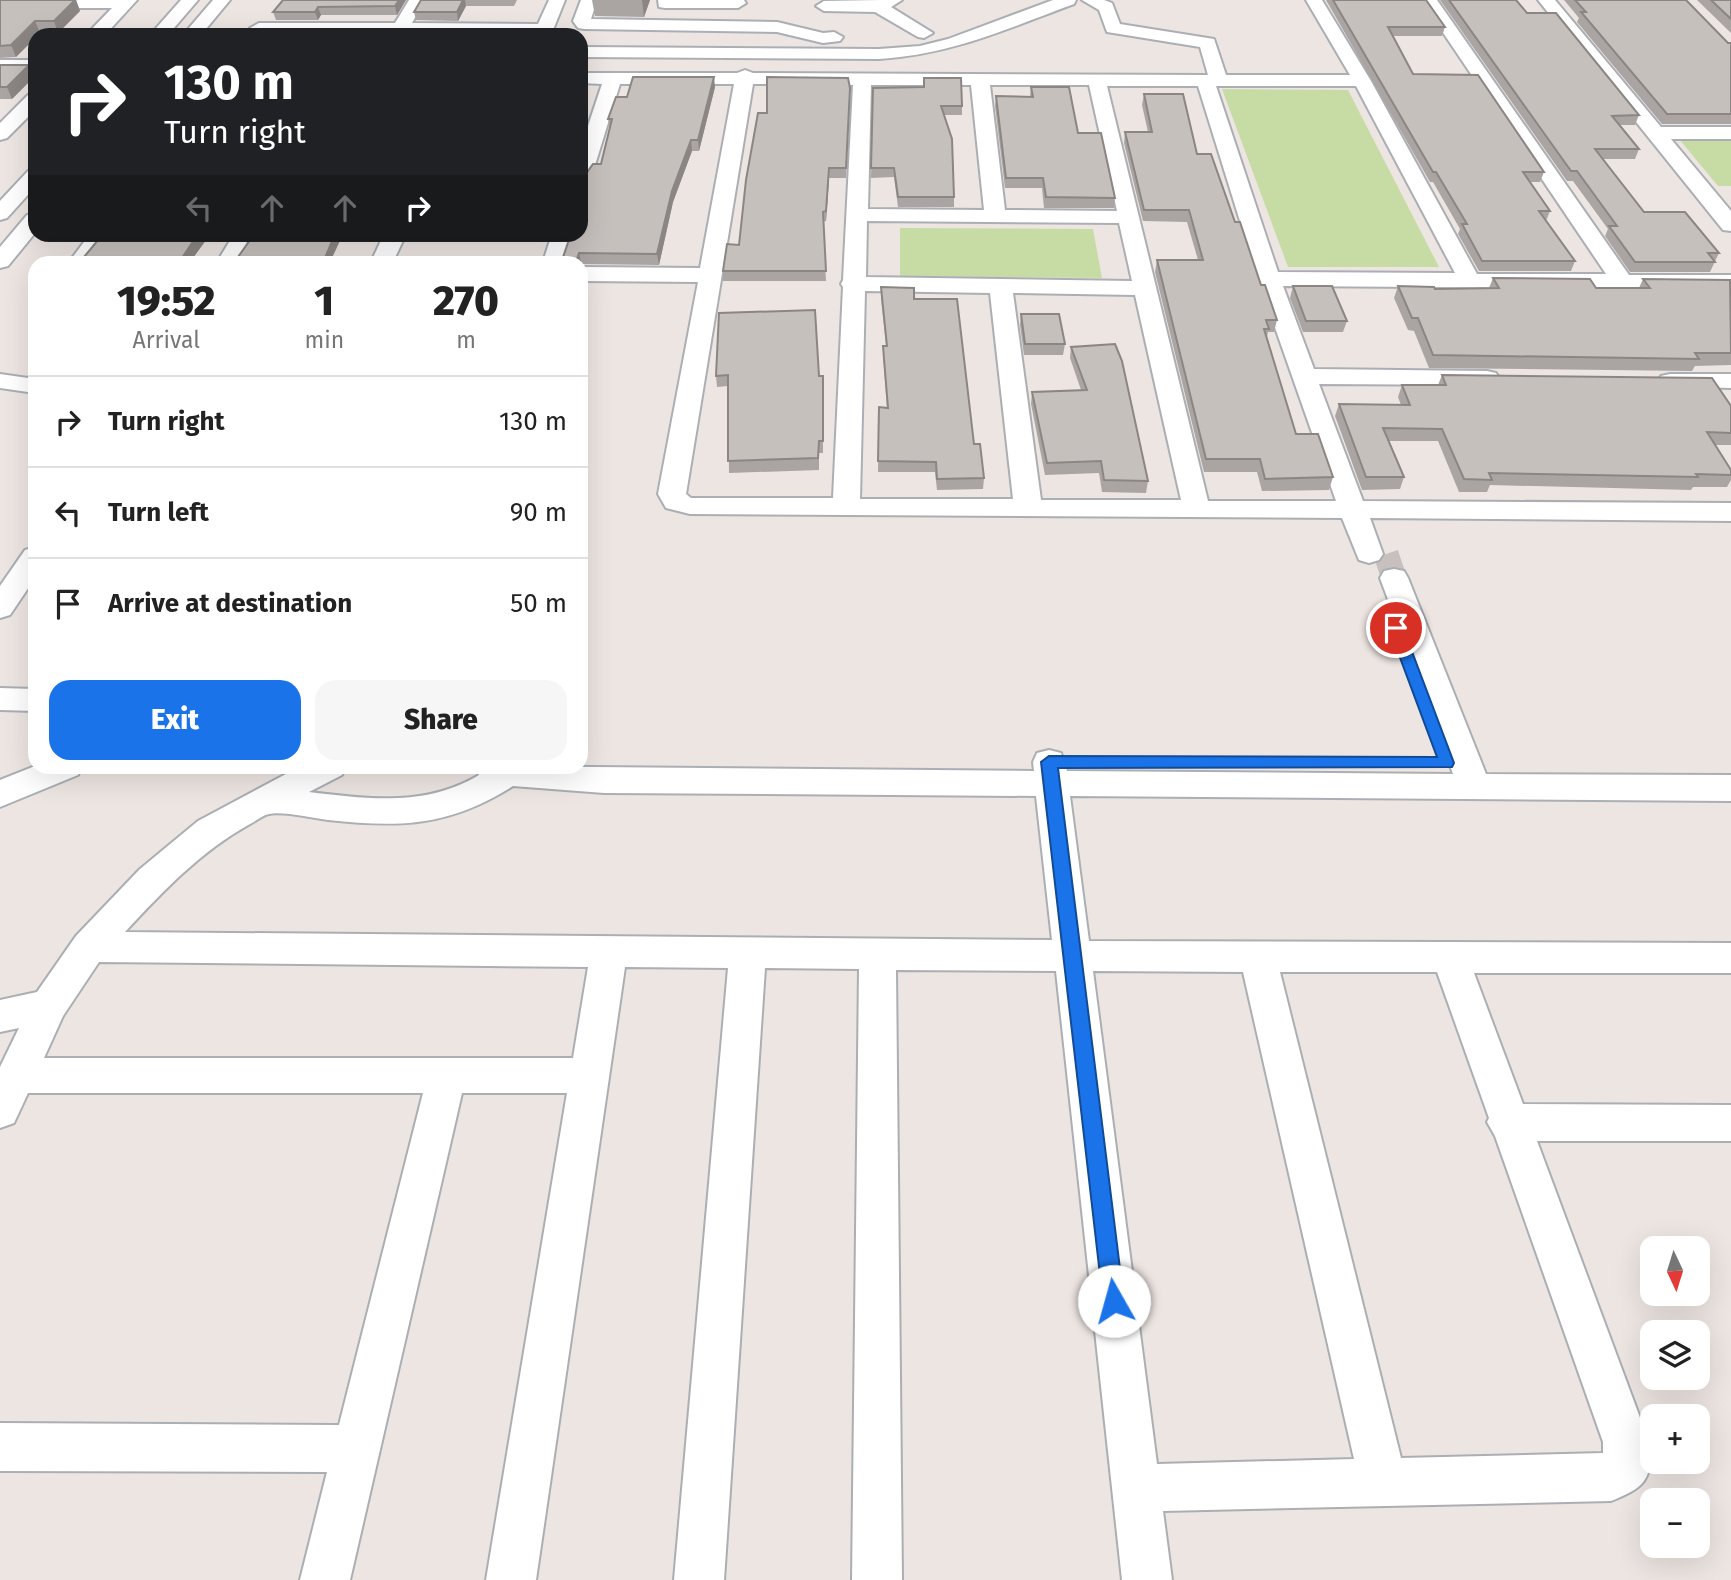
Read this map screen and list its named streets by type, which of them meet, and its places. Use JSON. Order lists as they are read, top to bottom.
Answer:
{
  "north": "bottom",
  "page": {
    "turn": ["130 m", "Turn right"],
    "eta": [
      "19:52",
      "Arrival",
      "1",
      "min",
      "270",
      "m"
    ],
    "list": [
      {
        "name": "Turn right",
        "value": "130 m"
      },
      {
        "name": "Turn left",
        "value": "90 m"
      },
      {
        "name": "Arrive at destination",
        "value": "50 m"
      }
    ],
    "buttons": ["Exit", "Share"],
    "map_buttons": ["+", "−"]
  }
}
